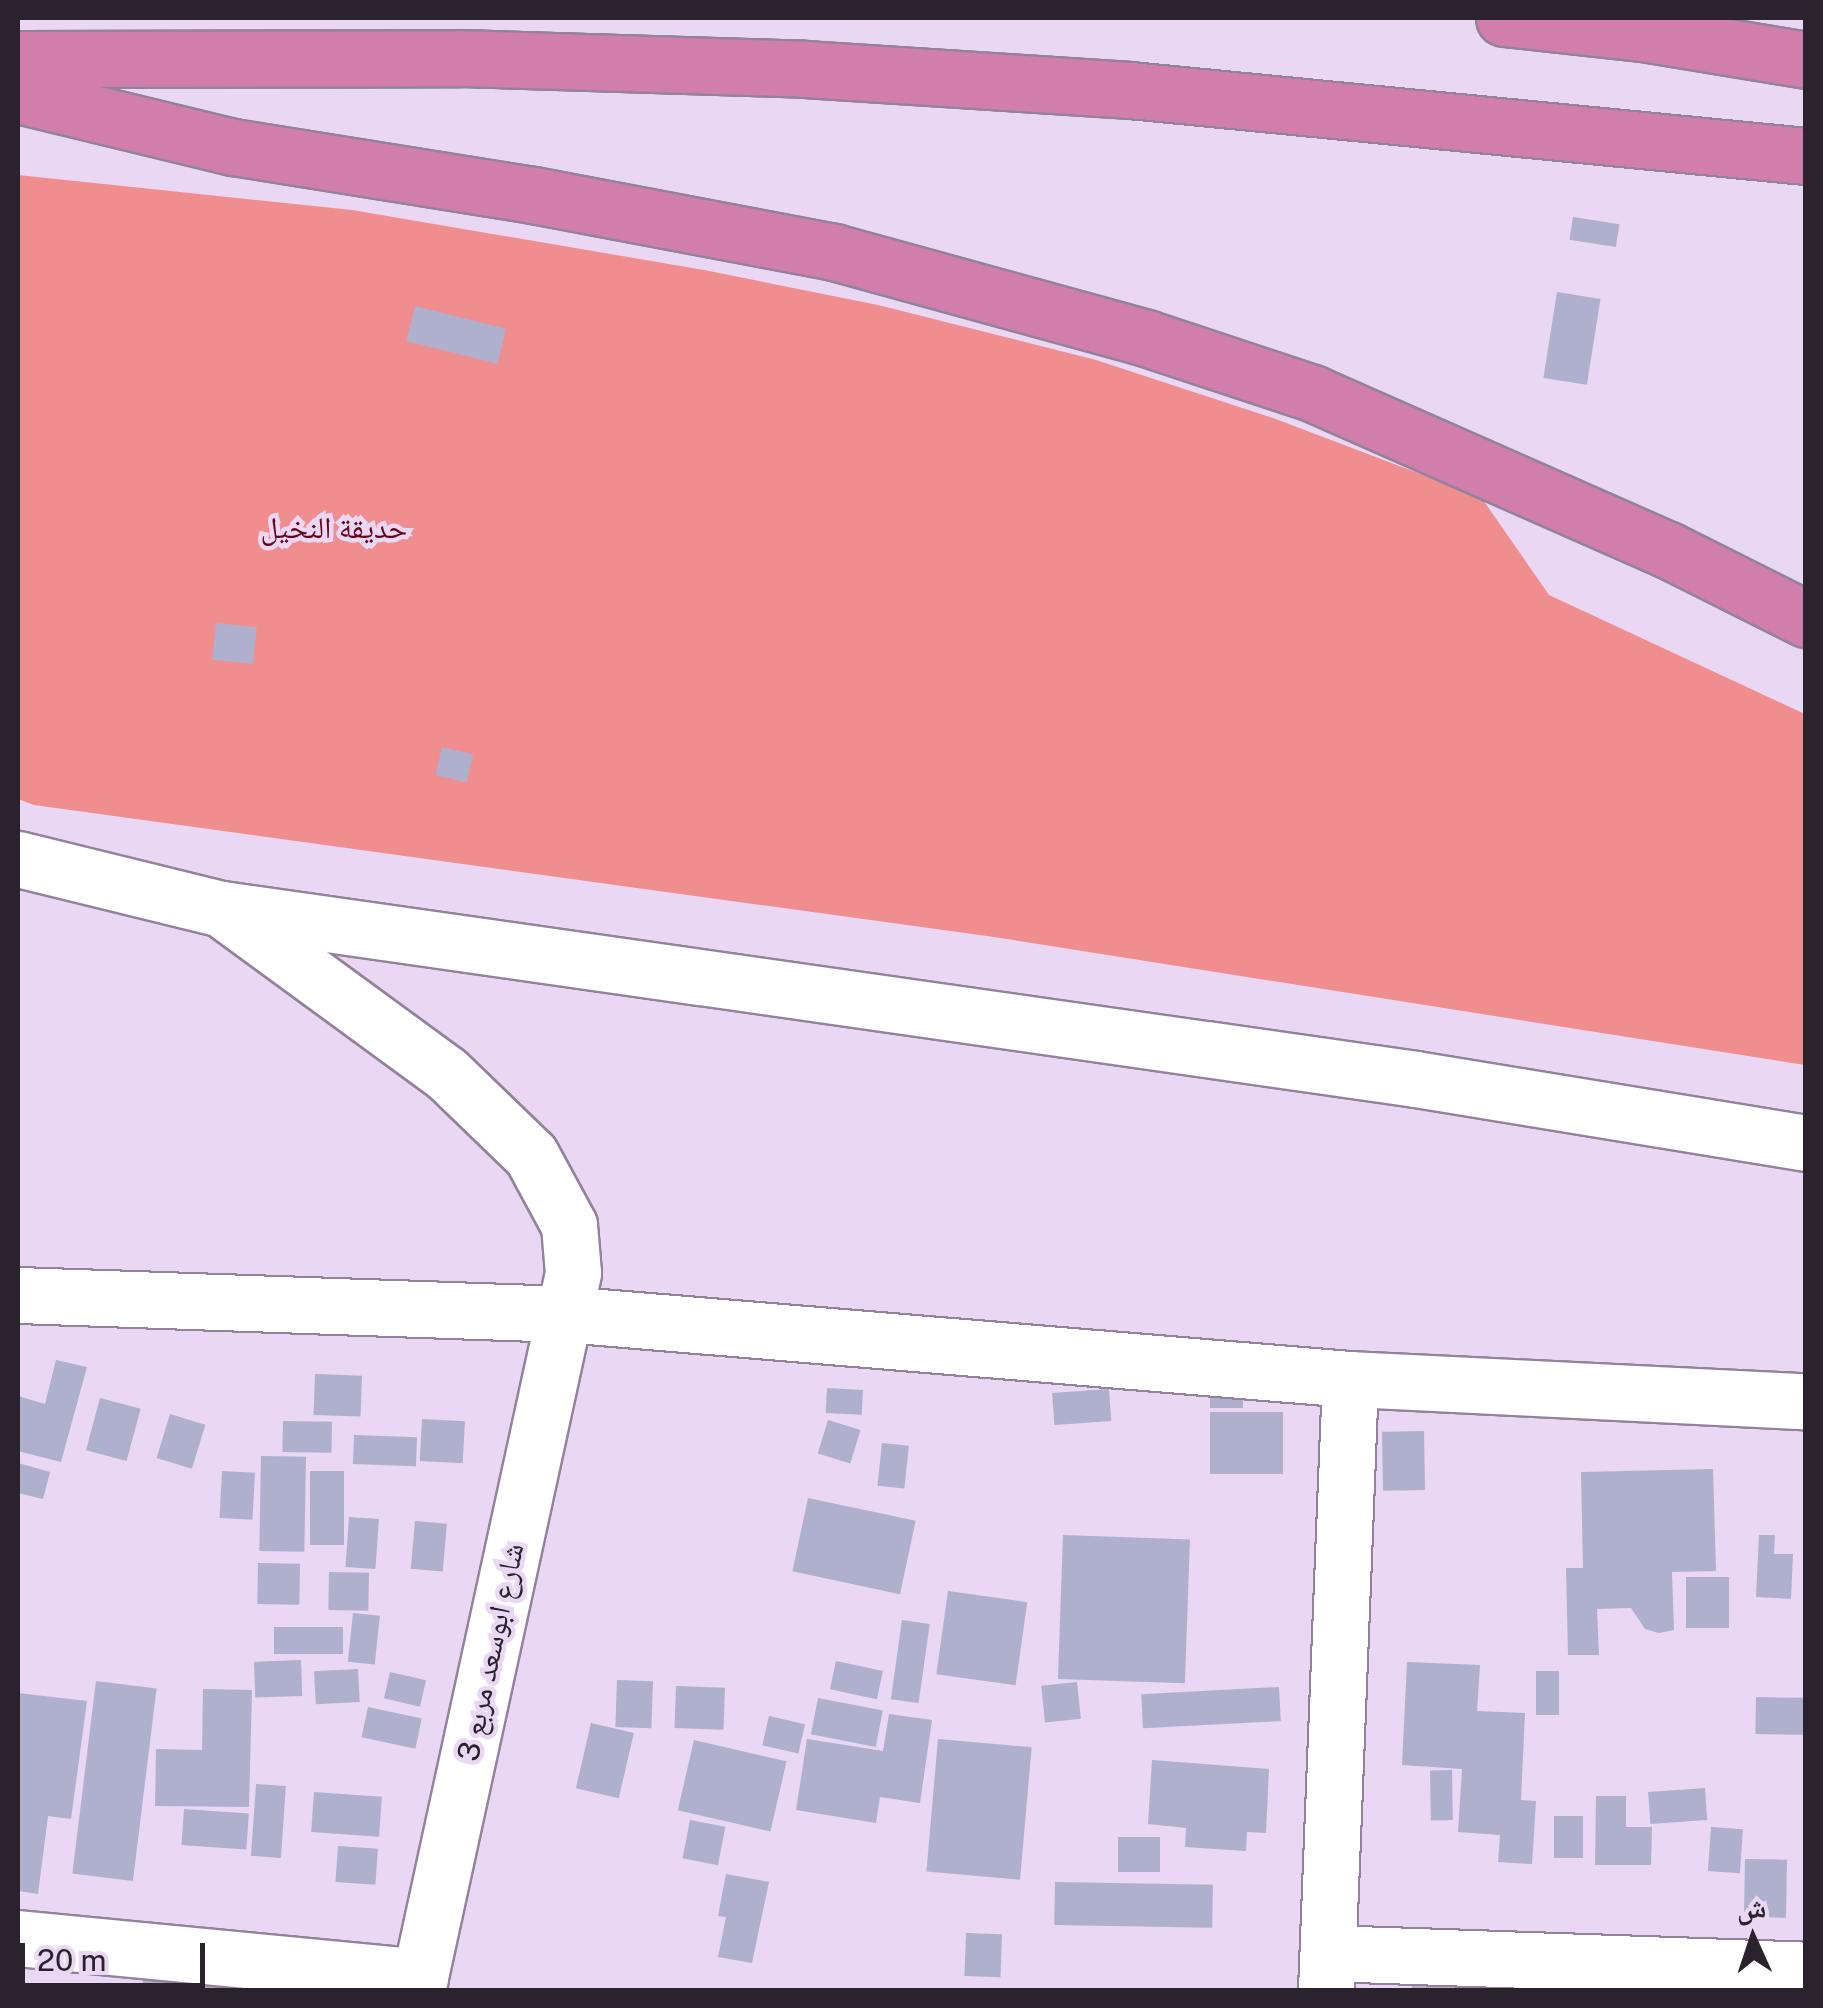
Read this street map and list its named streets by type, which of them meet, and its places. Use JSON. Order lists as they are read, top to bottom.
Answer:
{
  "streets": {
    "street": ["شارع ابوسعد مربع 3"]
  },
  "parks": ["حديقة النخيل"],
  "scale_bar": "20 m",
  "north": "top"
}
